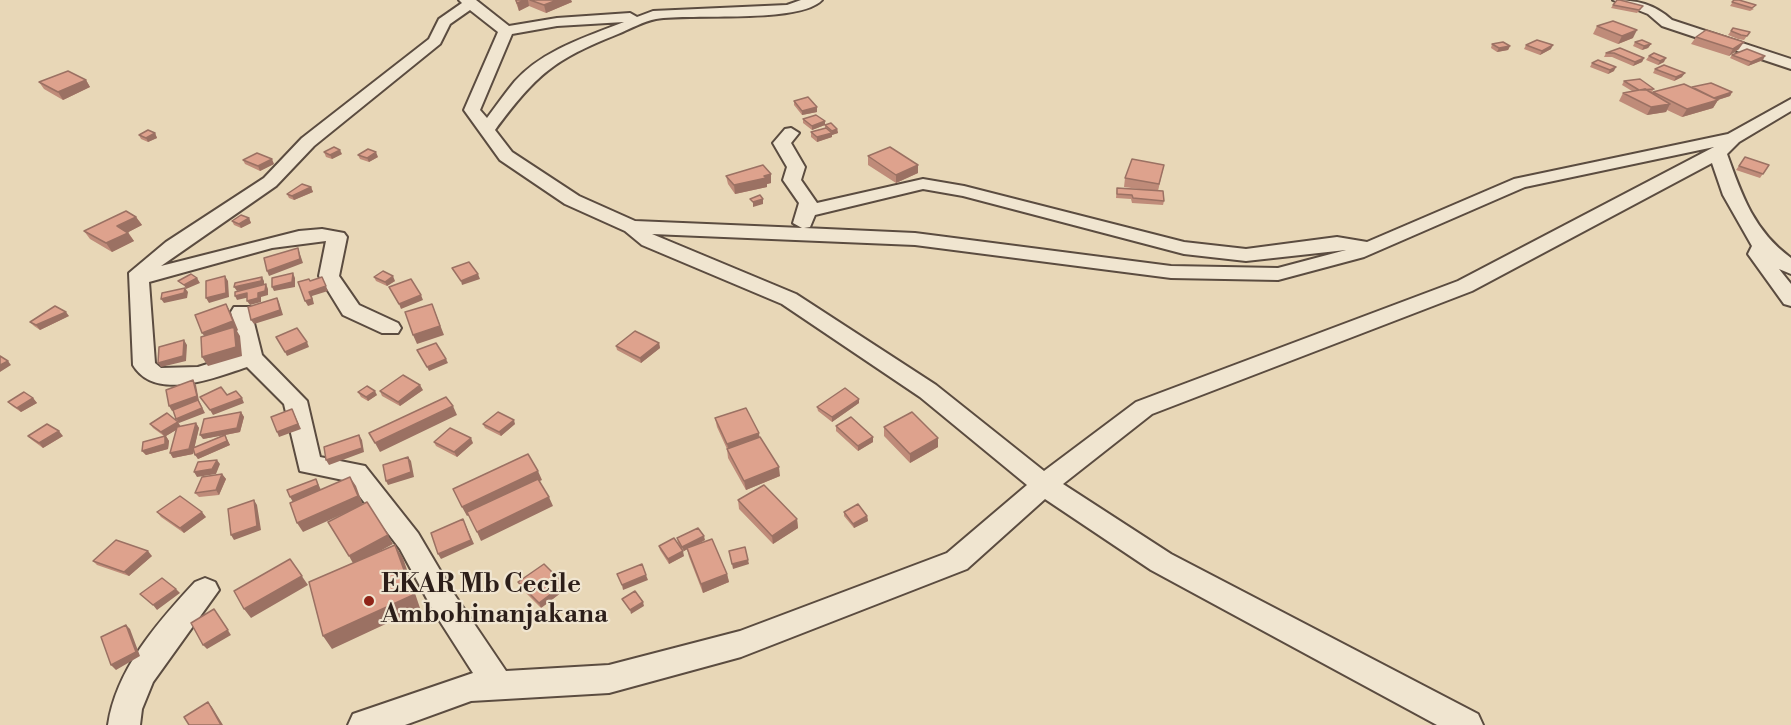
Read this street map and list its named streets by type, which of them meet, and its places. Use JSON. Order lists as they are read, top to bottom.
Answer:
{
  "places": ["EKAR Mb Cecile Ambohinanjakana"]
}
